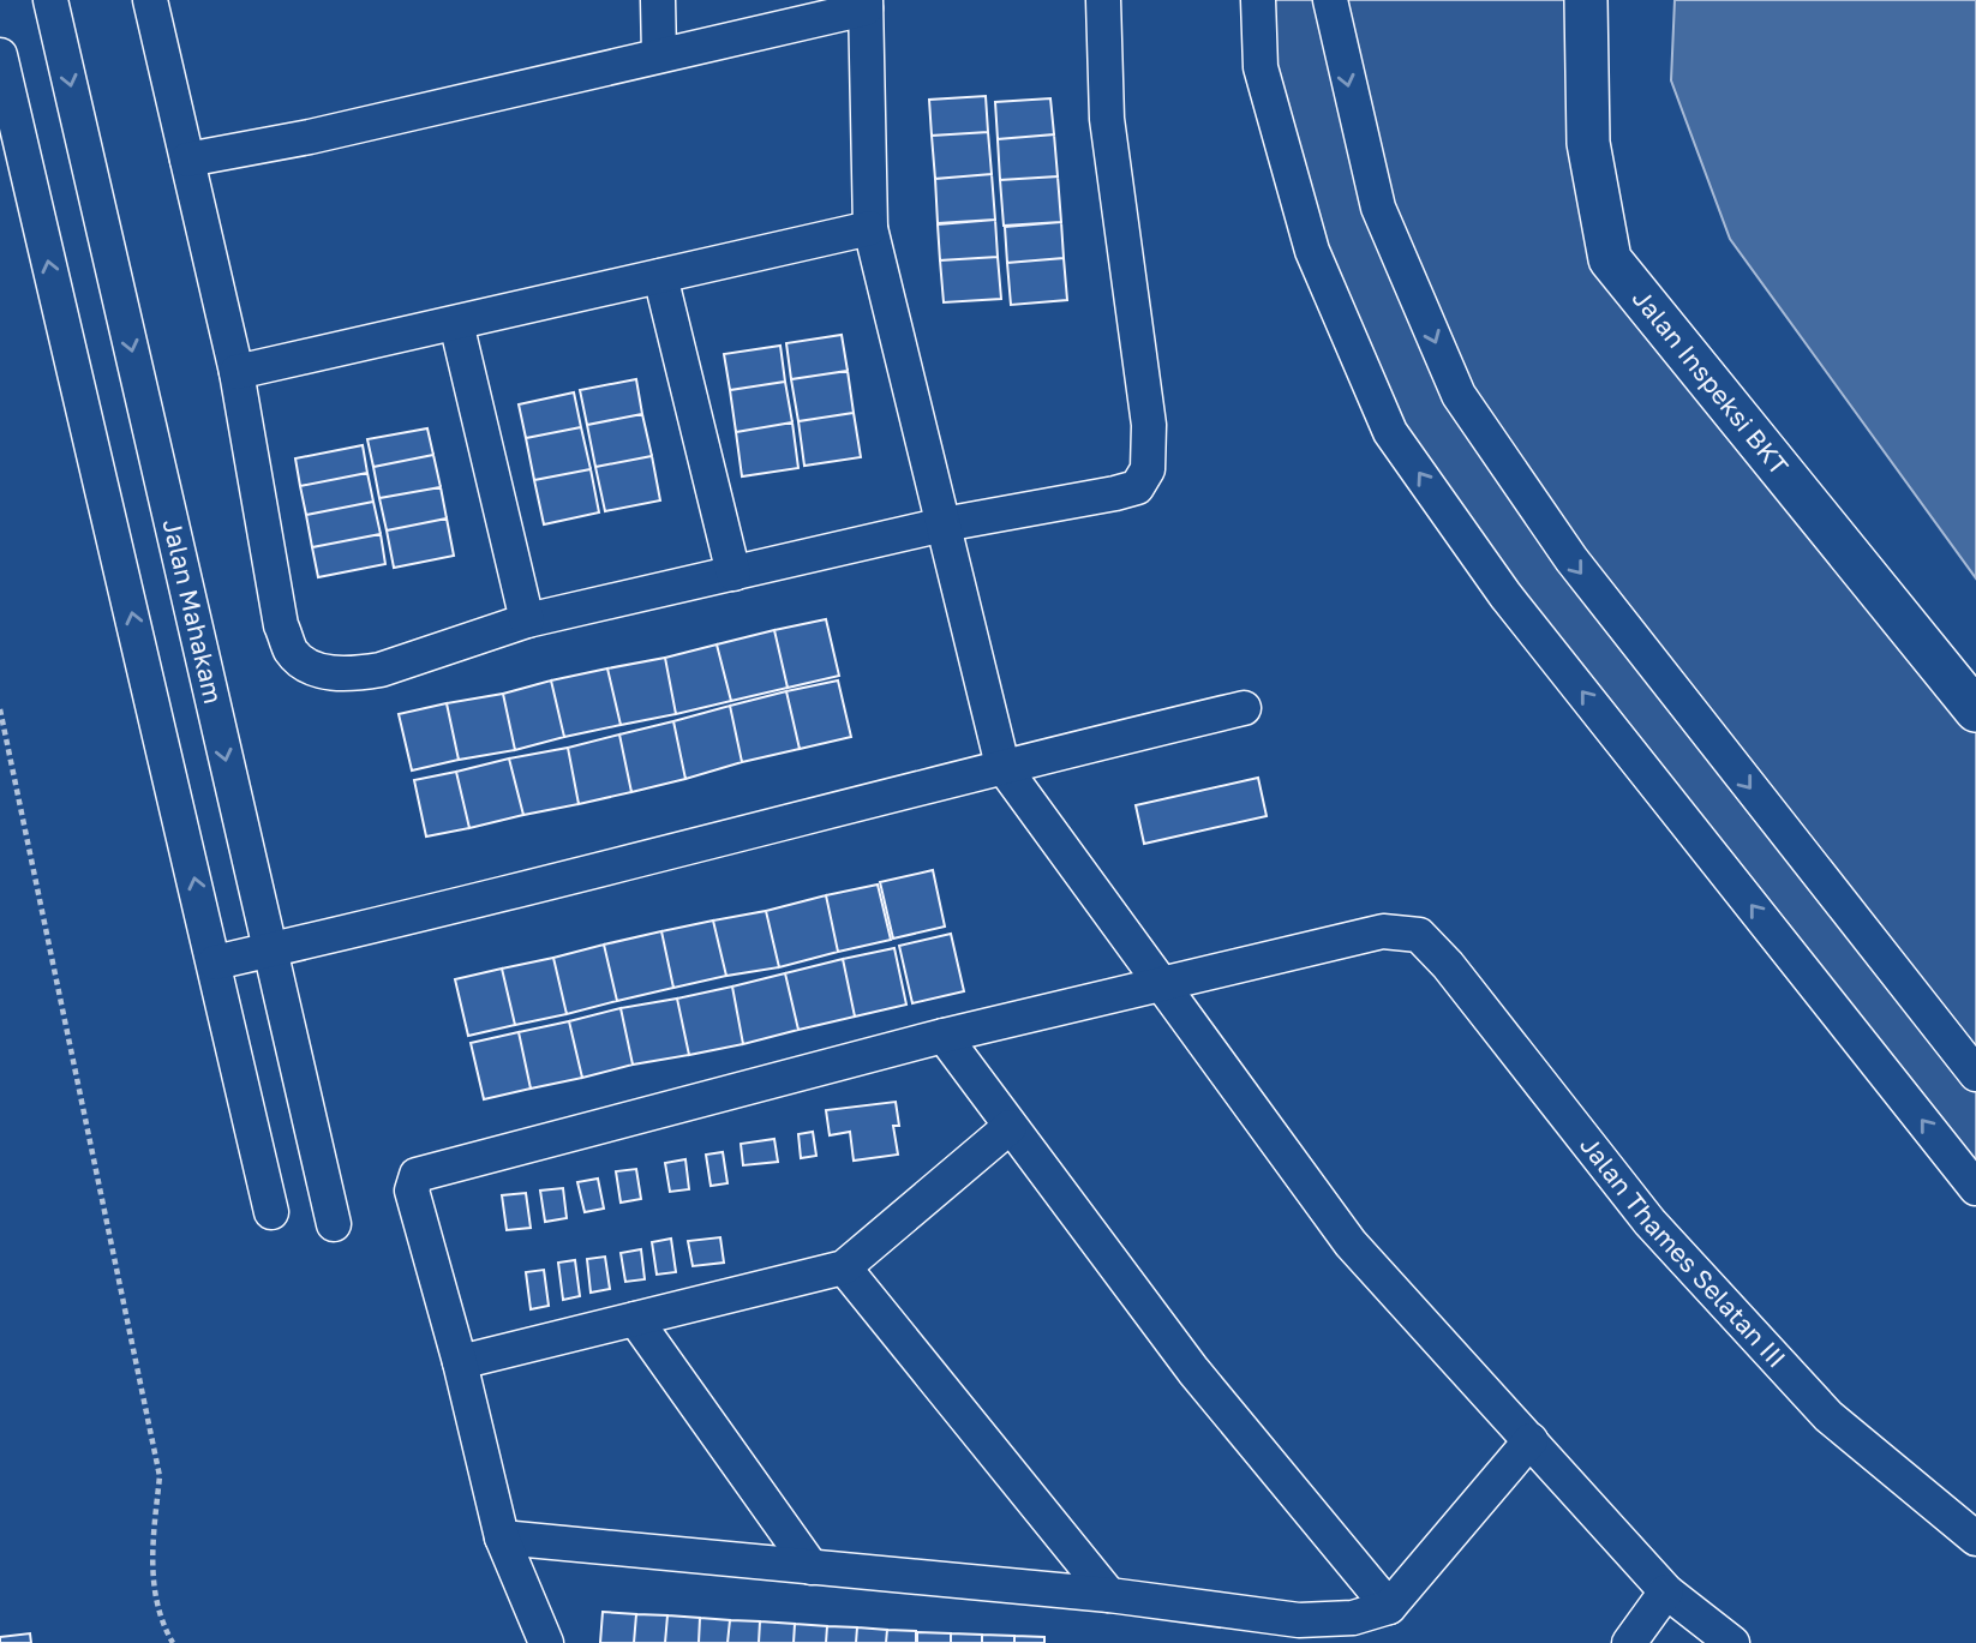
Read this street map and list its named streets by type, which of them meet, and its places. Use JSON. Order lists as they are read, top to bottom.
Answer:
{
  "streets": {
    "street": ["Jalan Inspeksi BKT", "Jalan Mahakam", "Jalan Thames Selatan III"]
  }
}
